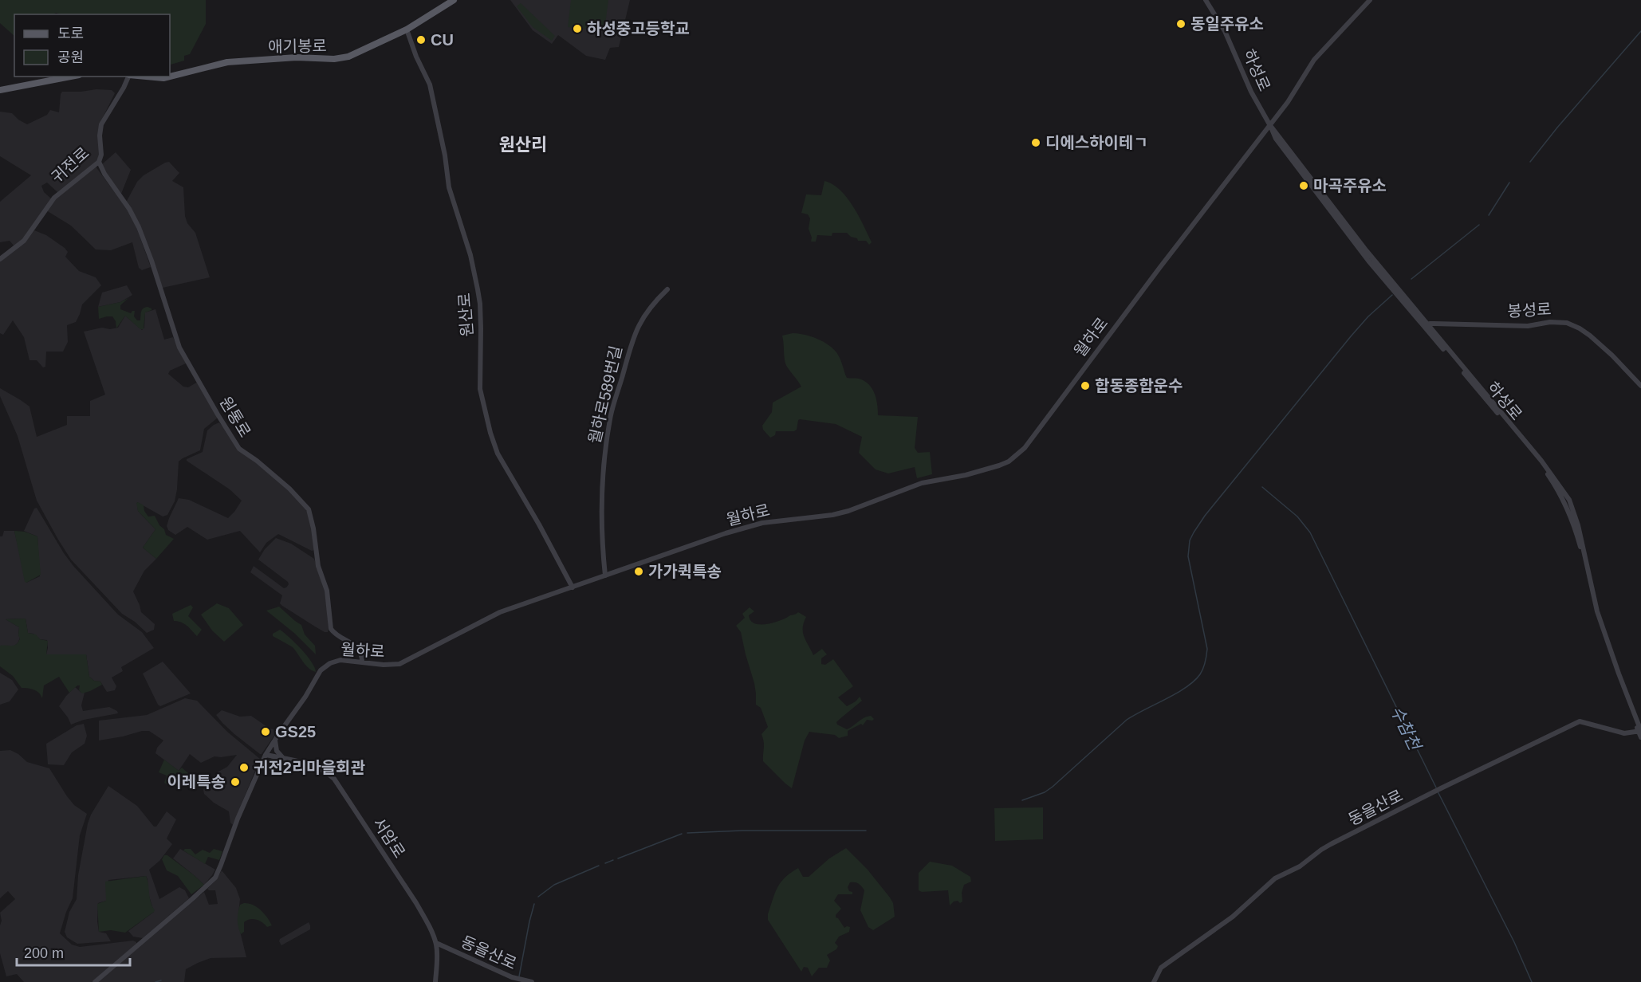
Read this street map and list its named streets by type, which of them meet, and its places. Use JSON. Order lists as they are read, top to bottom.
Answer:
{
  "streets": {
    "main road": ["애기봉로"],
    "street": [
      "하성로",
      "귀전로",
      "봉성로",
      "원산로",
      "월하로",
      "월하로589번길",
      "원통로",
      "동을산로",
      "서암로"
    ]
  },
  "crossings": [
    ["애기봉로", "원산로"],
    ["하성로", "봉성로"],
    ["하성로", "월하로"],
    ["하성로", "동을산로"],
    ["귀전로", "원통로"],
    ["원산로", "월하로"],
    ["월하로", "월하로589번길"],
    ["월하로", "원통로"],
    ["월하로", "서암로"],
    ["동을산로", "서암로"]
  ],
  "districts": ["원산리"],
  "water": ["수참천"],
  "places": [
    "동일주유소",
    "하성중고등학교",
    "CU",
    "디에스하이테ㄱ",
    "마곡주유소",
    "합동종합운수",
    "가가퀵특송",
    "GS25",
    "귀전2리마을회관",
    "이레특송"
  ],
  "legend": ["도로", "공원"],
  "scale_bar": "200 m"
}
